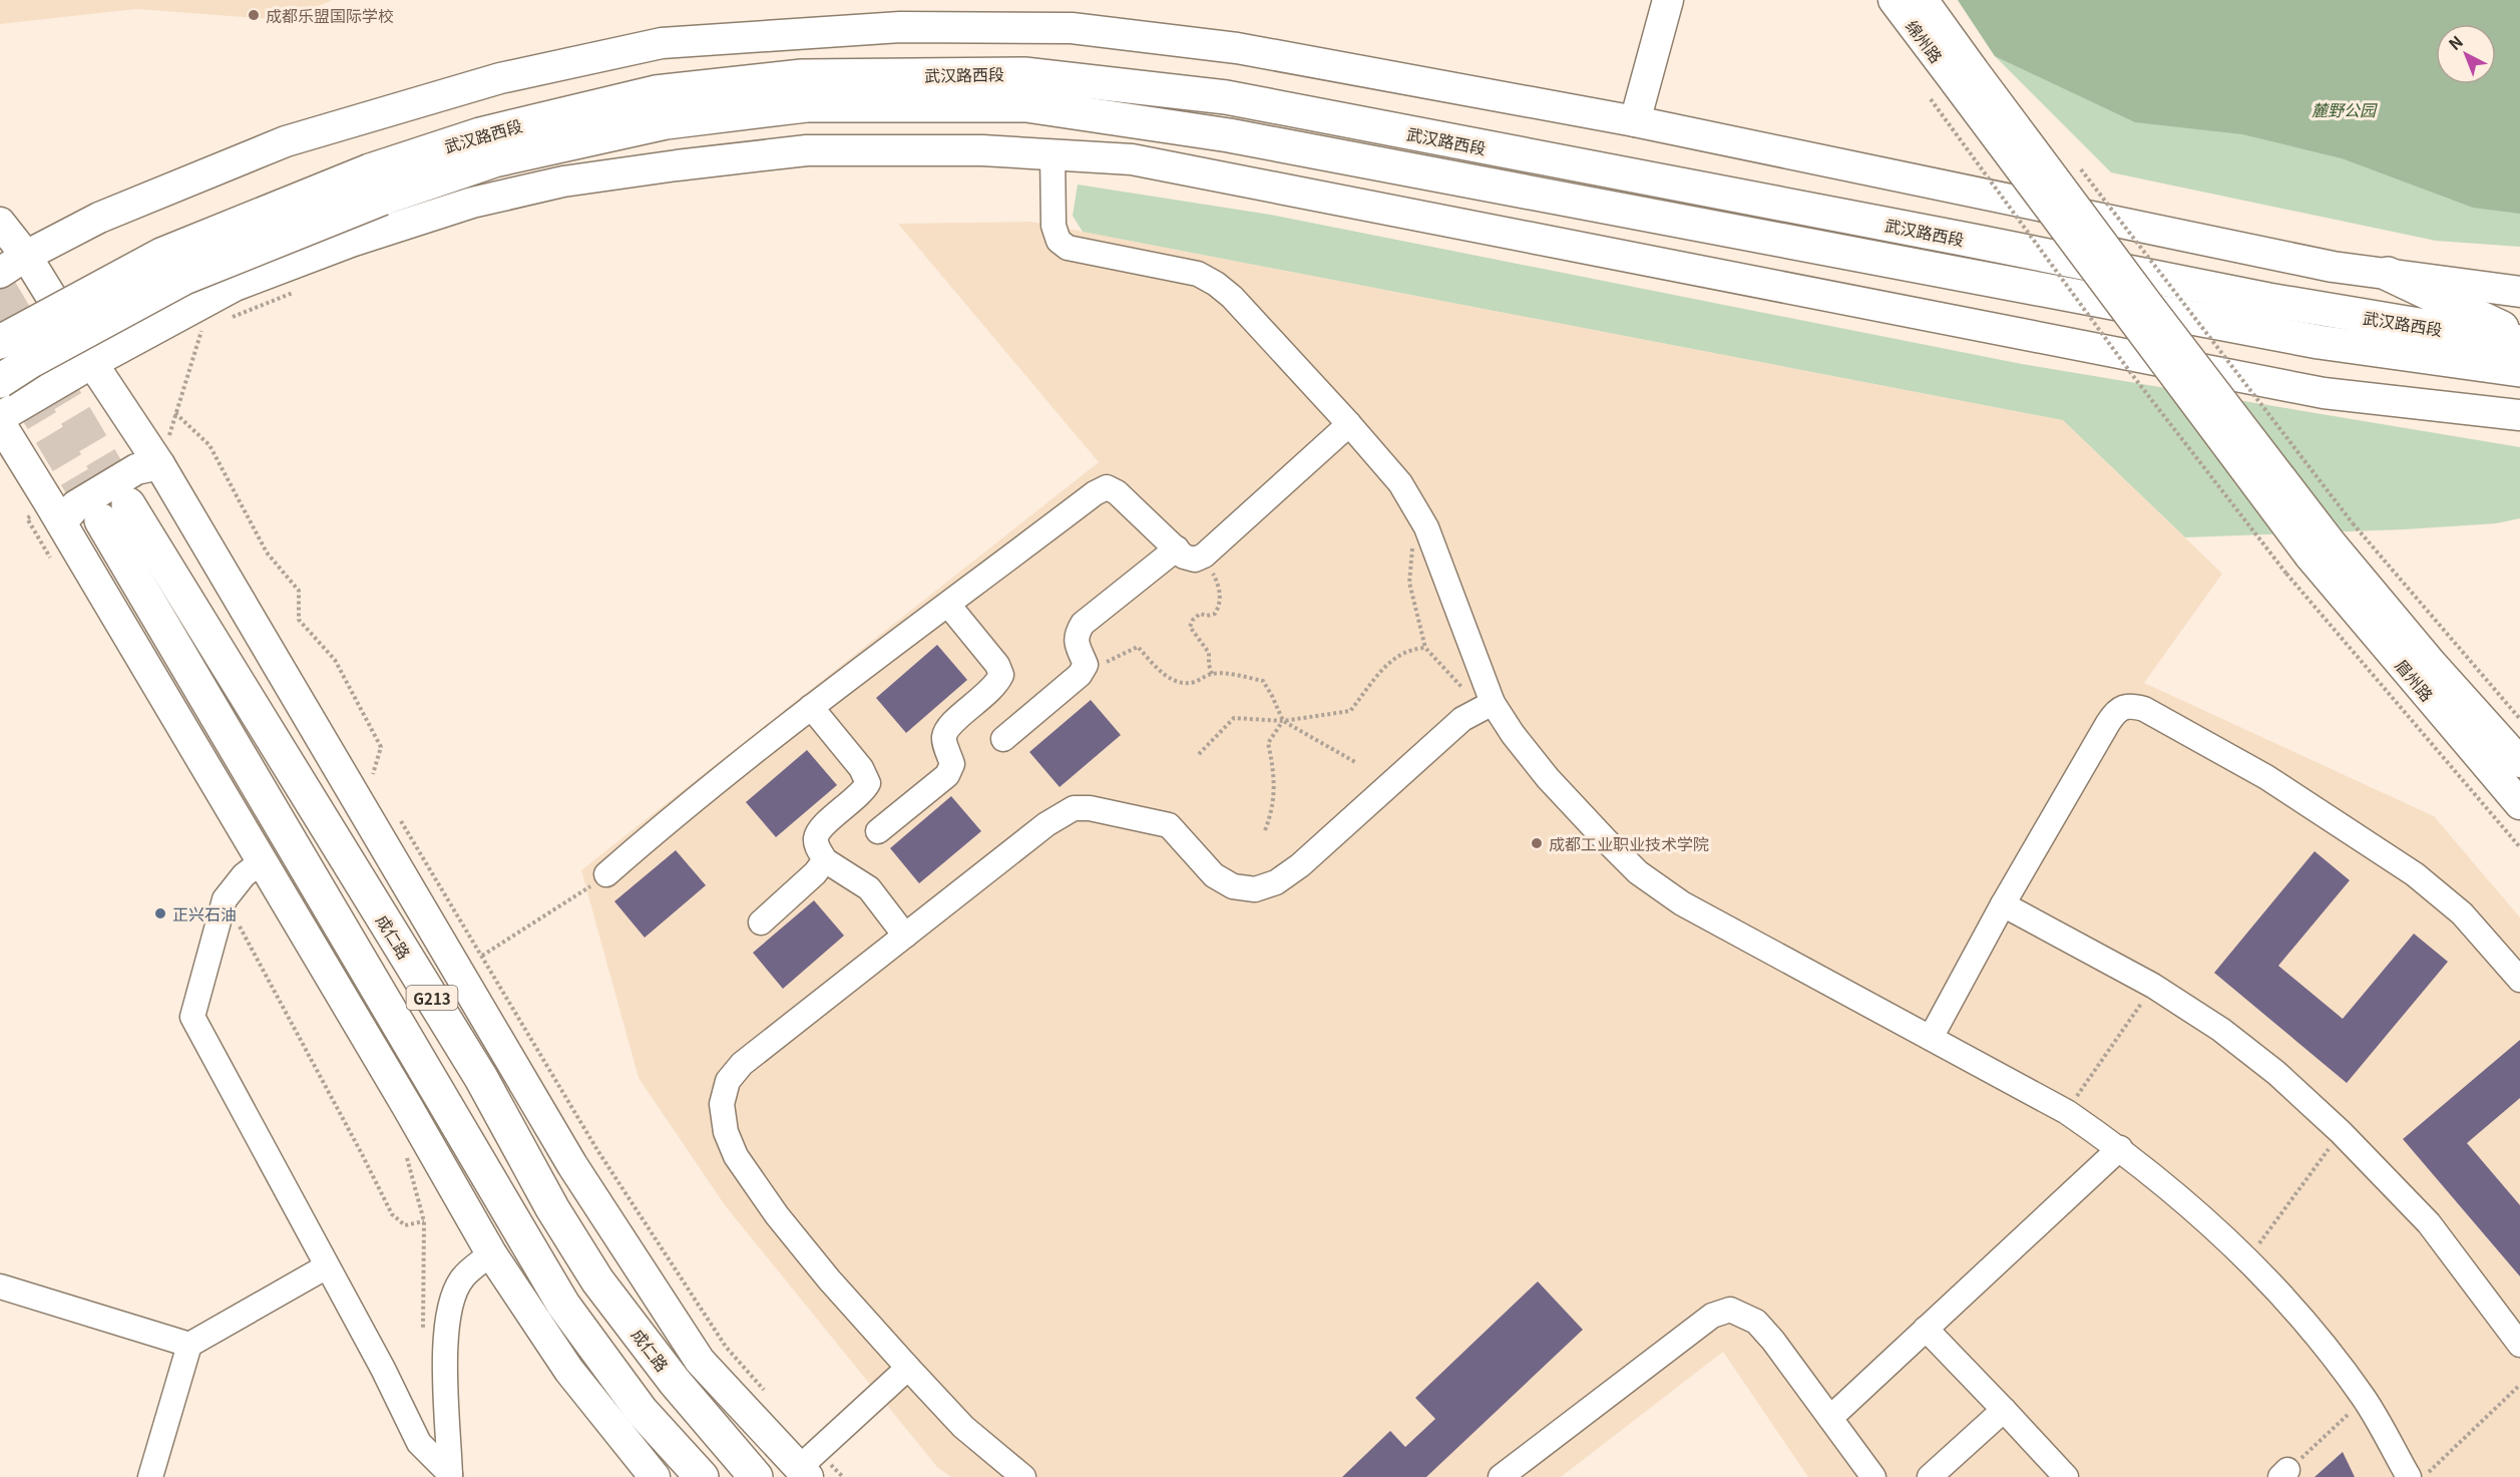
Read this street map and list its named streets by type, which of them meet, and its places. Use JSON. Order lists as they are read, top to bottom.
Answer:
{
  "streets": {
    "highway": ["武汉路西段", "成仁路", "G213"],
    "main road": ["绵州路", "眉州路"]
  },
  "parks": ["麓野公园"],
  "places": ["成都乐盟国际学校", "成都工业职业技术学院", "正兴石油"],
  "north": "top left"
}
